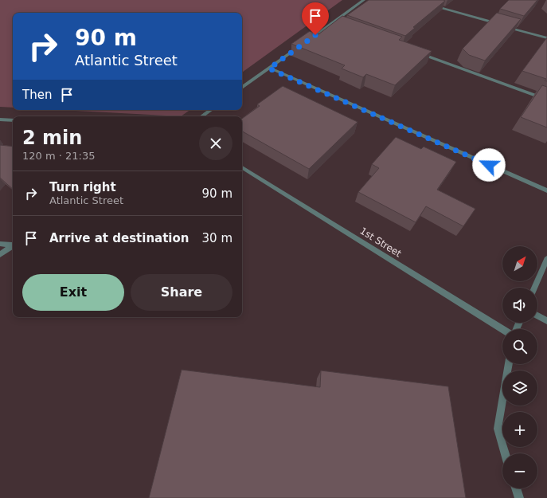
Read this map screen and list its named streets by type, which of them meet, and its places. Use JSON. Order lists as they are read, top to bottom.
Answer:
{
  "streets": {
    "street": ["1st Street"]
  },
  "north": "top right",
  "page": {
    "turn": ["90 m", "Atlantic Street"],
    "then": "Then",
    "heading": ["2 min", "120 m · 21:35"],
    "list": [
      {
        "name": "Turn right",
        "note": "Atlantic Street",
        "value": "90 m"
      },
      {
        "name": "Arrive at destination",
        "value": "30 m"
      }
    ],
    "map_buttons": ["+", "−"],
    "buttons": ["Exit", "Share"]
  }
}
